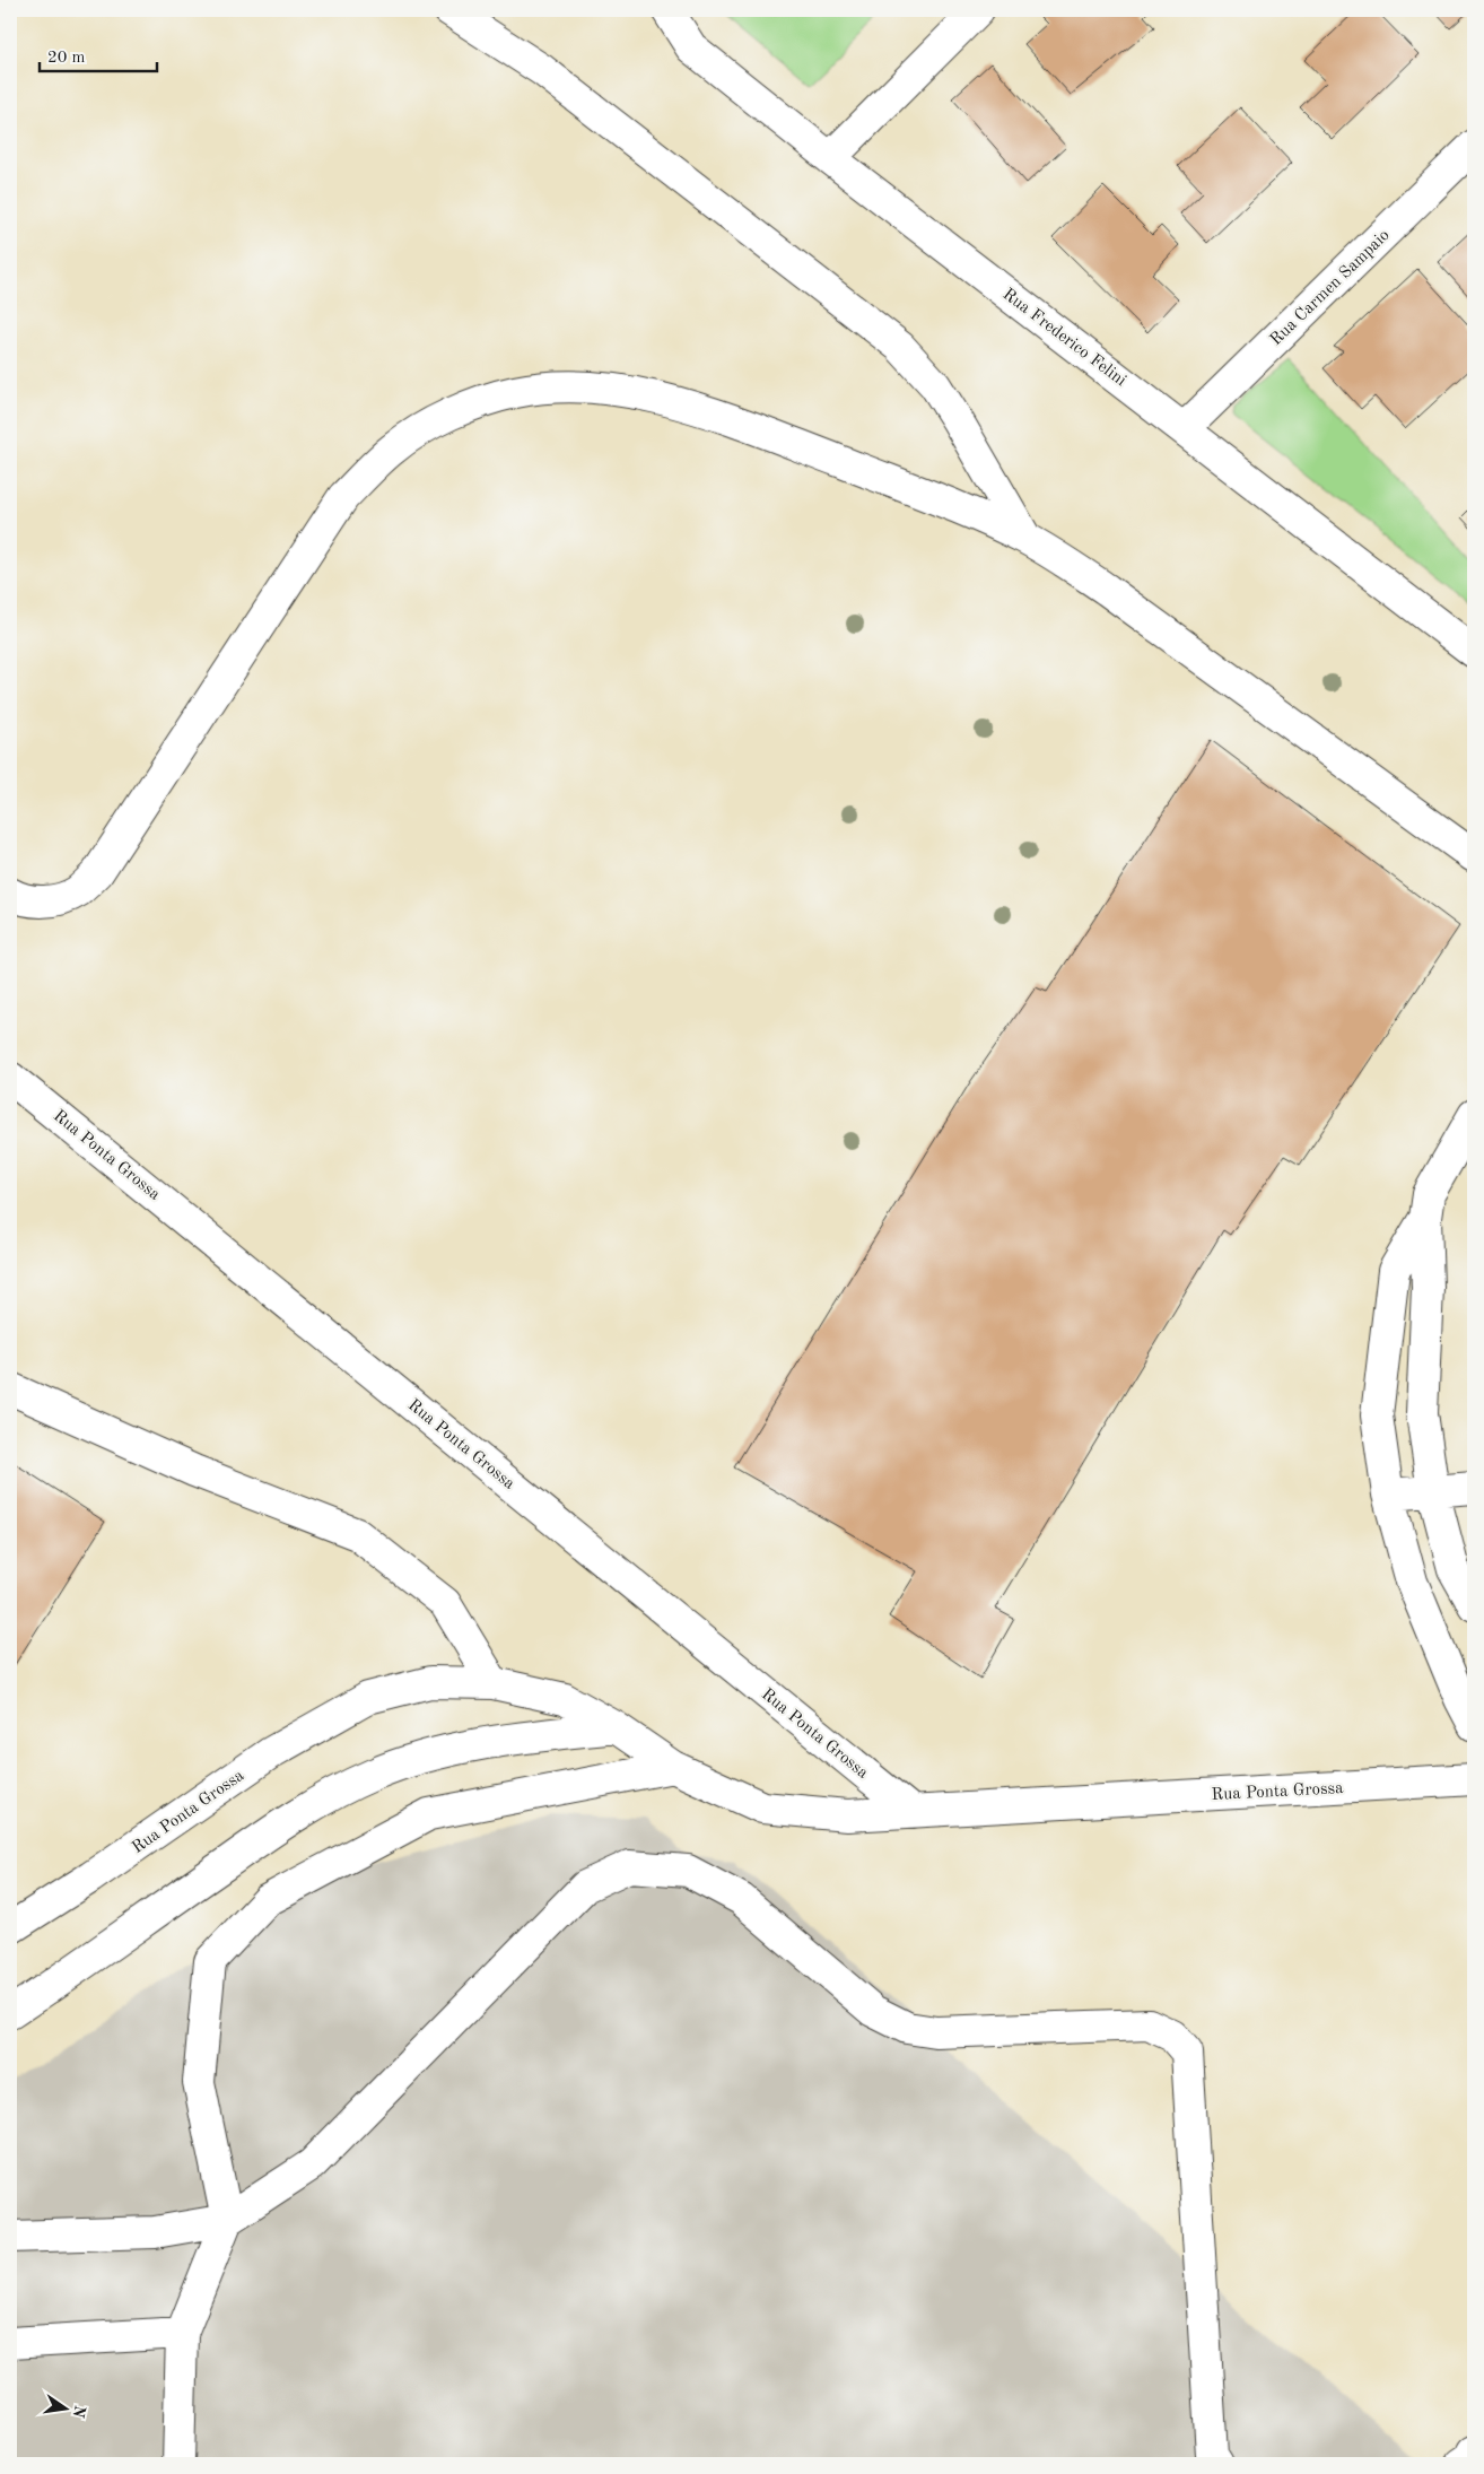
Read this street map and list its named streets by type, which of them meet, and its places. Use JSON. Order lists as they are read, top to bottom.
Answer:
{
  "streets": {
    "street": ["Rua Carmen Sampaio", "Rua Frederico Felini", "Rua Ponta Grossa"]
  },
  "crossings": [
    ["Rua Carmen Sampaio", "Rua Frederico Felini"]
  ],
  "scale_bar": "20 m",
  "north": "right"
}
